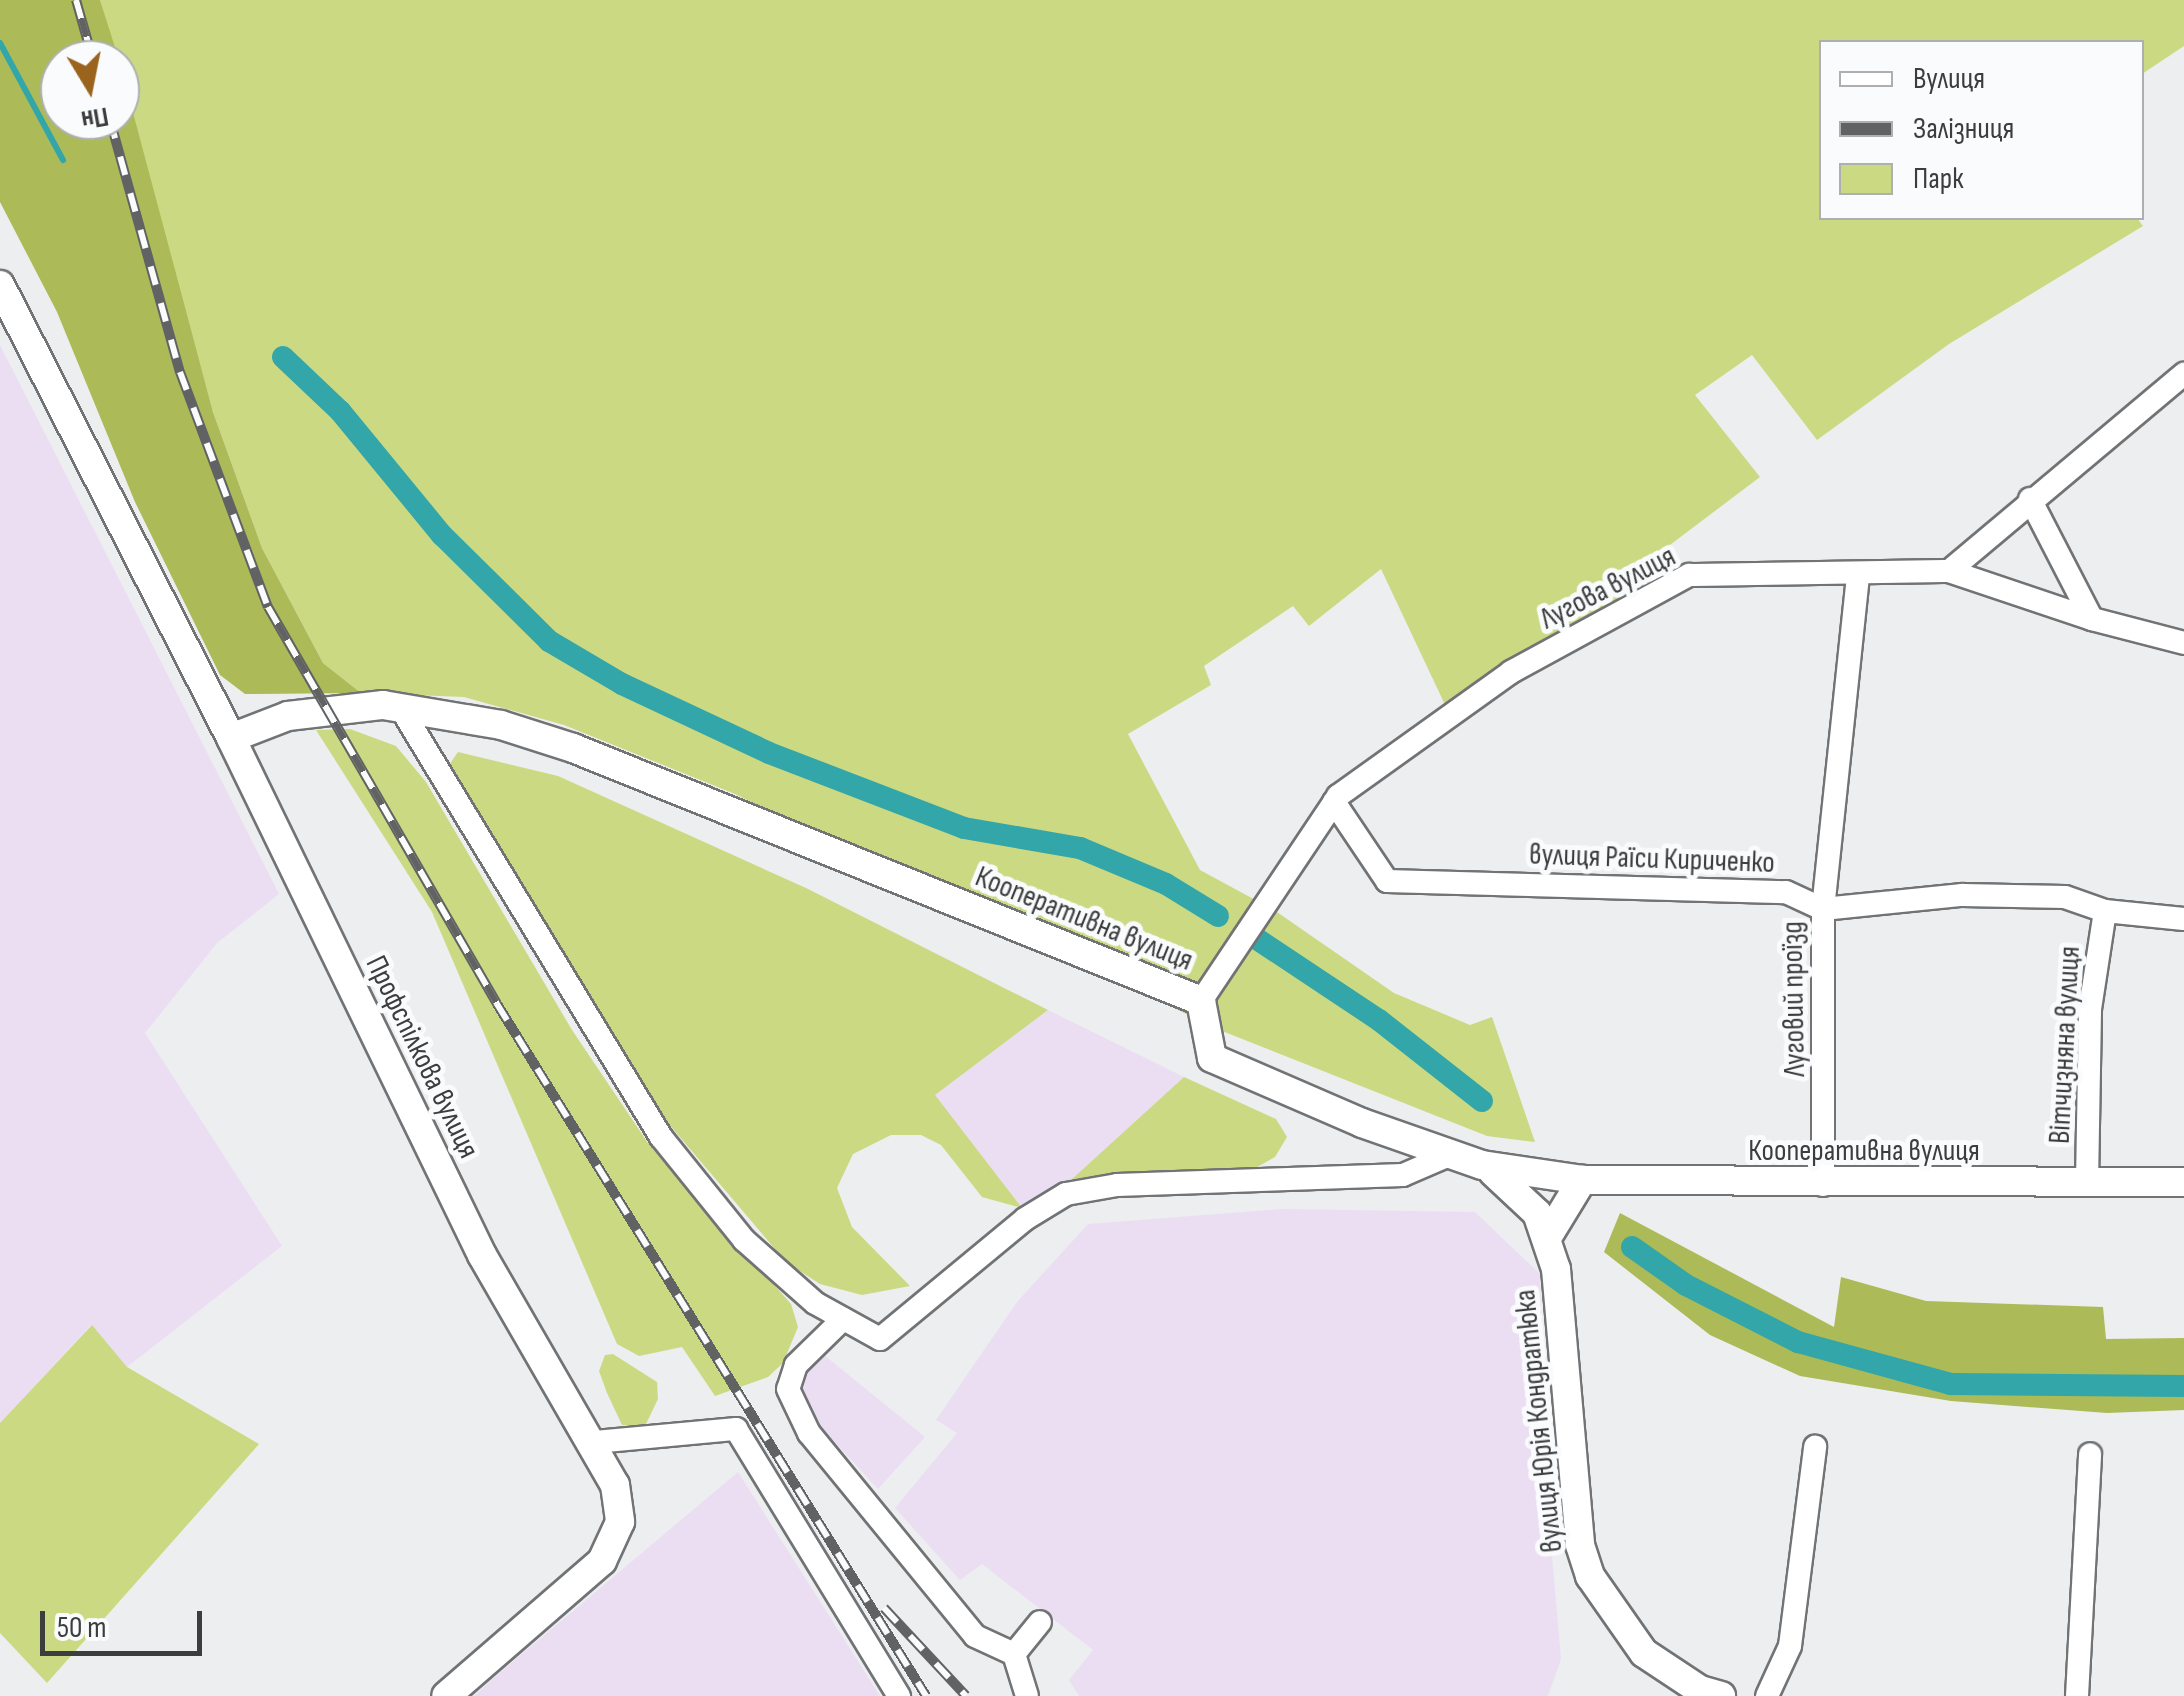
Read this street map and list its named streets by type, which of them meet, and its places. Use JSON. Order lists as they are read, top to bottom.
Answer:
{
  "streets": {
    "street": [
      "Лугова вулиця",
      "вулиця Раїси Кириченко",
      "Кооперативна вулиця",
      "Луговий проїзд",
      "Вітчизняна вулиця",
      "Профспілкова вулиця",
      "вулиця Юрія Кондратюка"
    ]
  },
  "crossings": [
    ["Лугова вулиця", "вулиця Раїси Кириченко"],
    ["Лугова вулиця", "Кооперативна вулиця"],
    ["Лугова вулиця", "Луговий проїзд"],
    ["вулиця Раїси Кириченко", "Луговий проїзд"],
    ["вулиця Раїси Кириченко", "Вітчизняна вулиця"],
    ["Кооперативна вулиця", "Луговий проїзд"],
    ["Кооперативна вулиця", "Вітчизняна вулиця"],
    ["Кооперативна вулиця", "Профспілкова вулиця"],
    ["Кооперативна вулиця", "вулиця Юрія Кондратюка"]
  ],
  "legend": ["Вулиця", "Залізниця", "Парк"],
  "scale_bar": "50 m",
  "north": "bottom"
}
